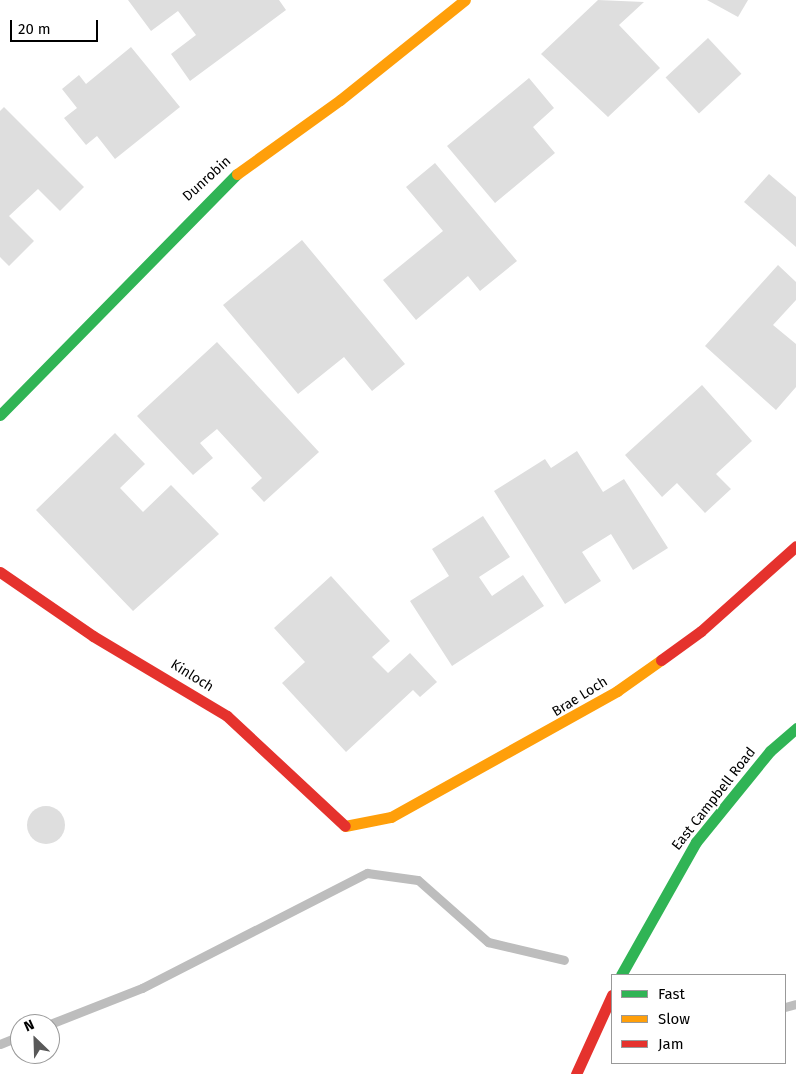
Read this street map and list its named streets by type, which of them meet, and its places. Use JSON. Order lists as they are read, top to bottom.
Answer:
{
  "streets": {
    "street": [
      "Dunrobin",
      "Kinloch",
      "Brae Loch",
      "East Campbell Road"
    ]
  },
  "crossings": [
    ["Kinloch", "Brae Loch"]
  ],
  "legend": ["Fast", "Slow", "Jam"],
  "scale_bar": "20 m",
  "north": "top left"
}
